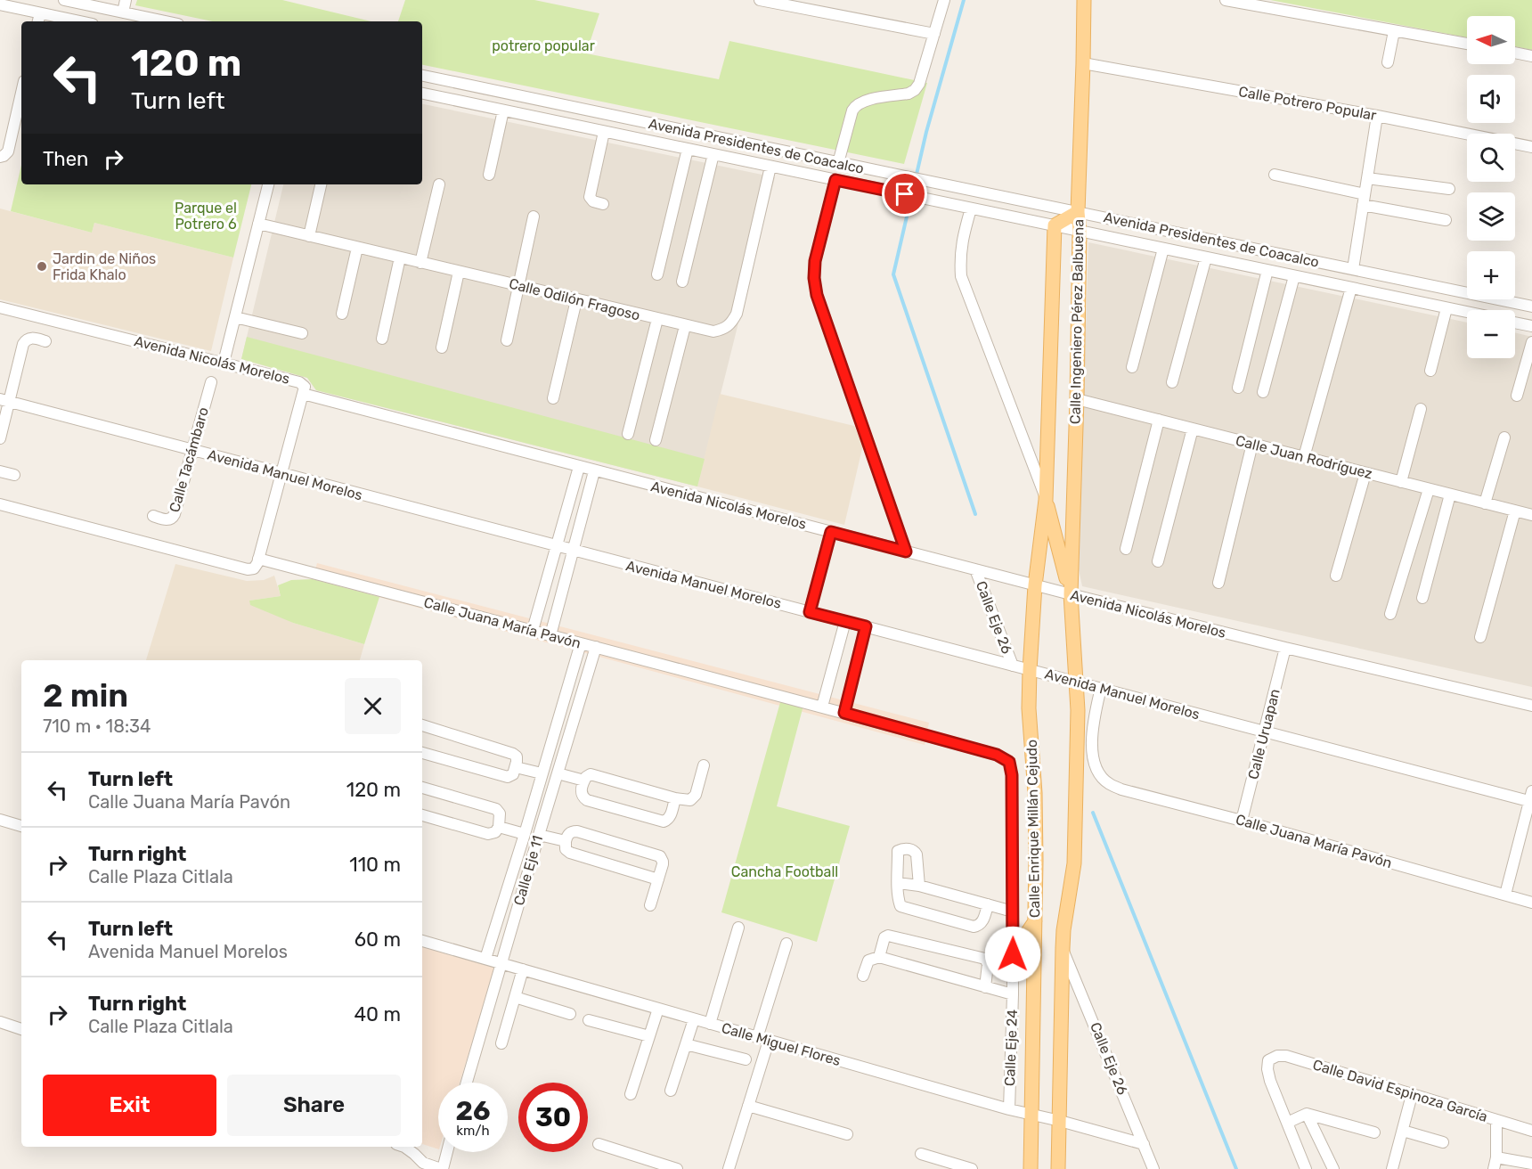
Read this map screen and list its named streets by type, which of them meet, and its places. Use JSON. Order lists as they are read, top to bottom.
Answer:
{
  "streets": {
    "main road": ["Calle Ingeniero Pérez Balbuena", "Calle Enrique Millán Cejudo"],
    "street": [
      "Calle Potrero Popular",
      "Avenida Presidentes de Coacalco",
      "Calle Odilón Fragoso",
      "Avenida Nicolás Morelos",
      "Calle Juan Rodríguez",
      "Calle Tacámbaro",
      "Avenida Manuel Morelos",
      "Calle Eje 26",
      "Calle Juana María Pavón",
      "Calle Uruapan",
      "Calle Eje 11",
      "Calle Miguel Flores",
      "Calle Eje 24",
      "Calle David Espinoza García"
    ]
  },
  "crossings": [
    ["Avenida Presidentes de Coacalco", "Calle Odilón Fragoso"],
    ["Avenida Presidentes de Coacalco", "Calle Ingeniero Pérez Balbuena"],
    ["Calle Ingeniero Pérez Balbuena", "Avenida Nicolás Morelos"],
    ["Calle Ingeniero Pérez Balbuena", "Calle Juan Rodríguez"],
    ["Calle Ingeniero Pérez Balbuena", "Calle Enrique Millán Cejudo"],
    ["Avenida Nicolás Morelos", "Calle Eje 26"],
    ["Avenida Nicolás Morelos", "Calle Uruapan"],
    ["Avenida Nicolás Morelos", "Calle Enrique Millán Cejudo"],
    ["Calle Tacámbaro", "Avenida Manuel Morelos"],
    ["Avenida Manuel Morelos", "Calle Eje 26"],
    ["Avenida Manuel Morelos", "Calle Juana María Pavón"],
    ["Avenida Manuel Morelos", "Calle Uruapan"],
    ["Avenida Manuel Morelos", "Calle Enrique Millán Cejudo"],
    ["Calle Eje 26", "Calle Enrique Millán Cejudo"],
    ["Calle Eje 26", "Calle Miguel Flores"],
    ["Calle Juana María Pavón", "Calle Uruapan"],
    ["Calle Juana María Pavón", "Calle Eje 11"],
    ["Calle Juana María Pavón", "Calle Eje 24"],
    ["Calle Enrique Millán Cejudo", "Calle Miguel Flores"],
    ["Calle Eje 11", "Calle Miguel Flores"],
    ["Calle Miguel Flores", "Calle Eje 24"]
  ],
  "parks": ["potrero popular", "Parque el Potrero 6", "Cancha Football"],
  "places": ["Jardin de Niños Frida Khalo"],
  "north": "left",
  "page": {
    "map_buttons": ["+", "−"],
    "turn": ["120 m", "Turn left"],
    "then": "Then",
    "heading": ["2 min", "710 m · 18:34"],
    "list": [
      {
        "name": "Turn left",
        "note": "Calle Juana María Pavón",
        "value": "120 m"
      },
      {
        "name": "Turn right",
        "note": "Calle Plaza Citlala",
        "value": "110 m"
      },
      {
        "name": "Turn left",
        "note": "Avenida Manuel Morelos",
        "value": "60 m"
      },
      {
        "name": "Turn right",
        "note": "Calle Plaza Citlala",
        "value": "40 m"
      }
    ],
    "buttons": ["Exit", "Share"],
    "speed": "26 km/h",
    "limit": "30"
  }
}
